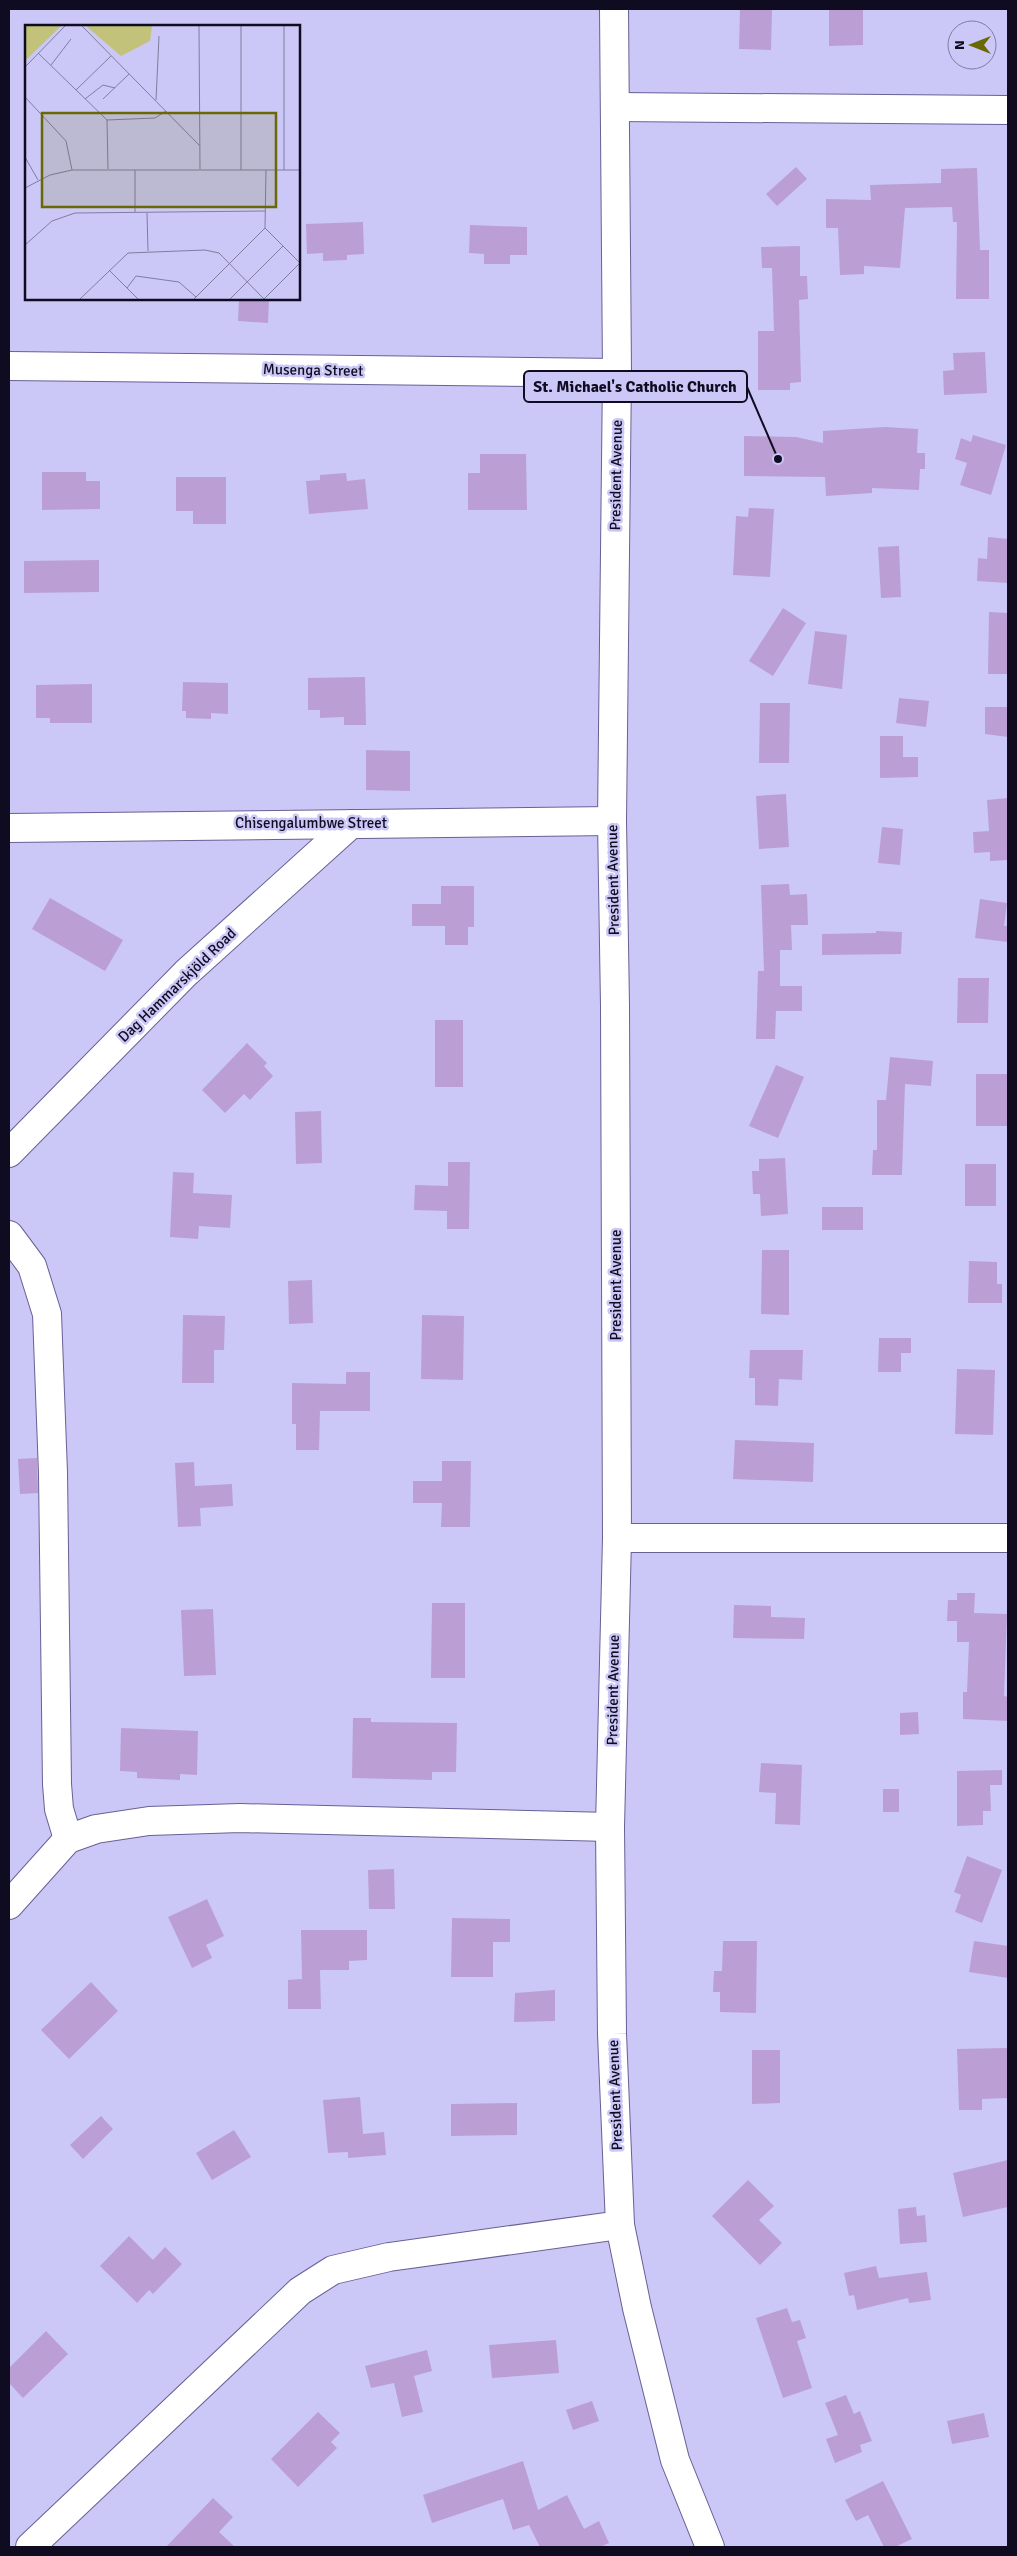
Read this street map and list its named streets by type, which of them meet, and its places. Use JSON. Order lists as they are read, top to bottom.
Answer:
{
  "streets": {
    "street": [
      "Musenga Street",
      "President Avenue",
      "Chisengalumbwe Street",
      "Dag Hammarskjöld Road"
    ]
  },
  "crossings": [
    ["Musenga Street", "President Avenue"],
    ["President Avenue", "Chisengalumbwe Street"]
  ],
  "places": ["St. Michael's Catholic Church"],
  "north": "left"
}
